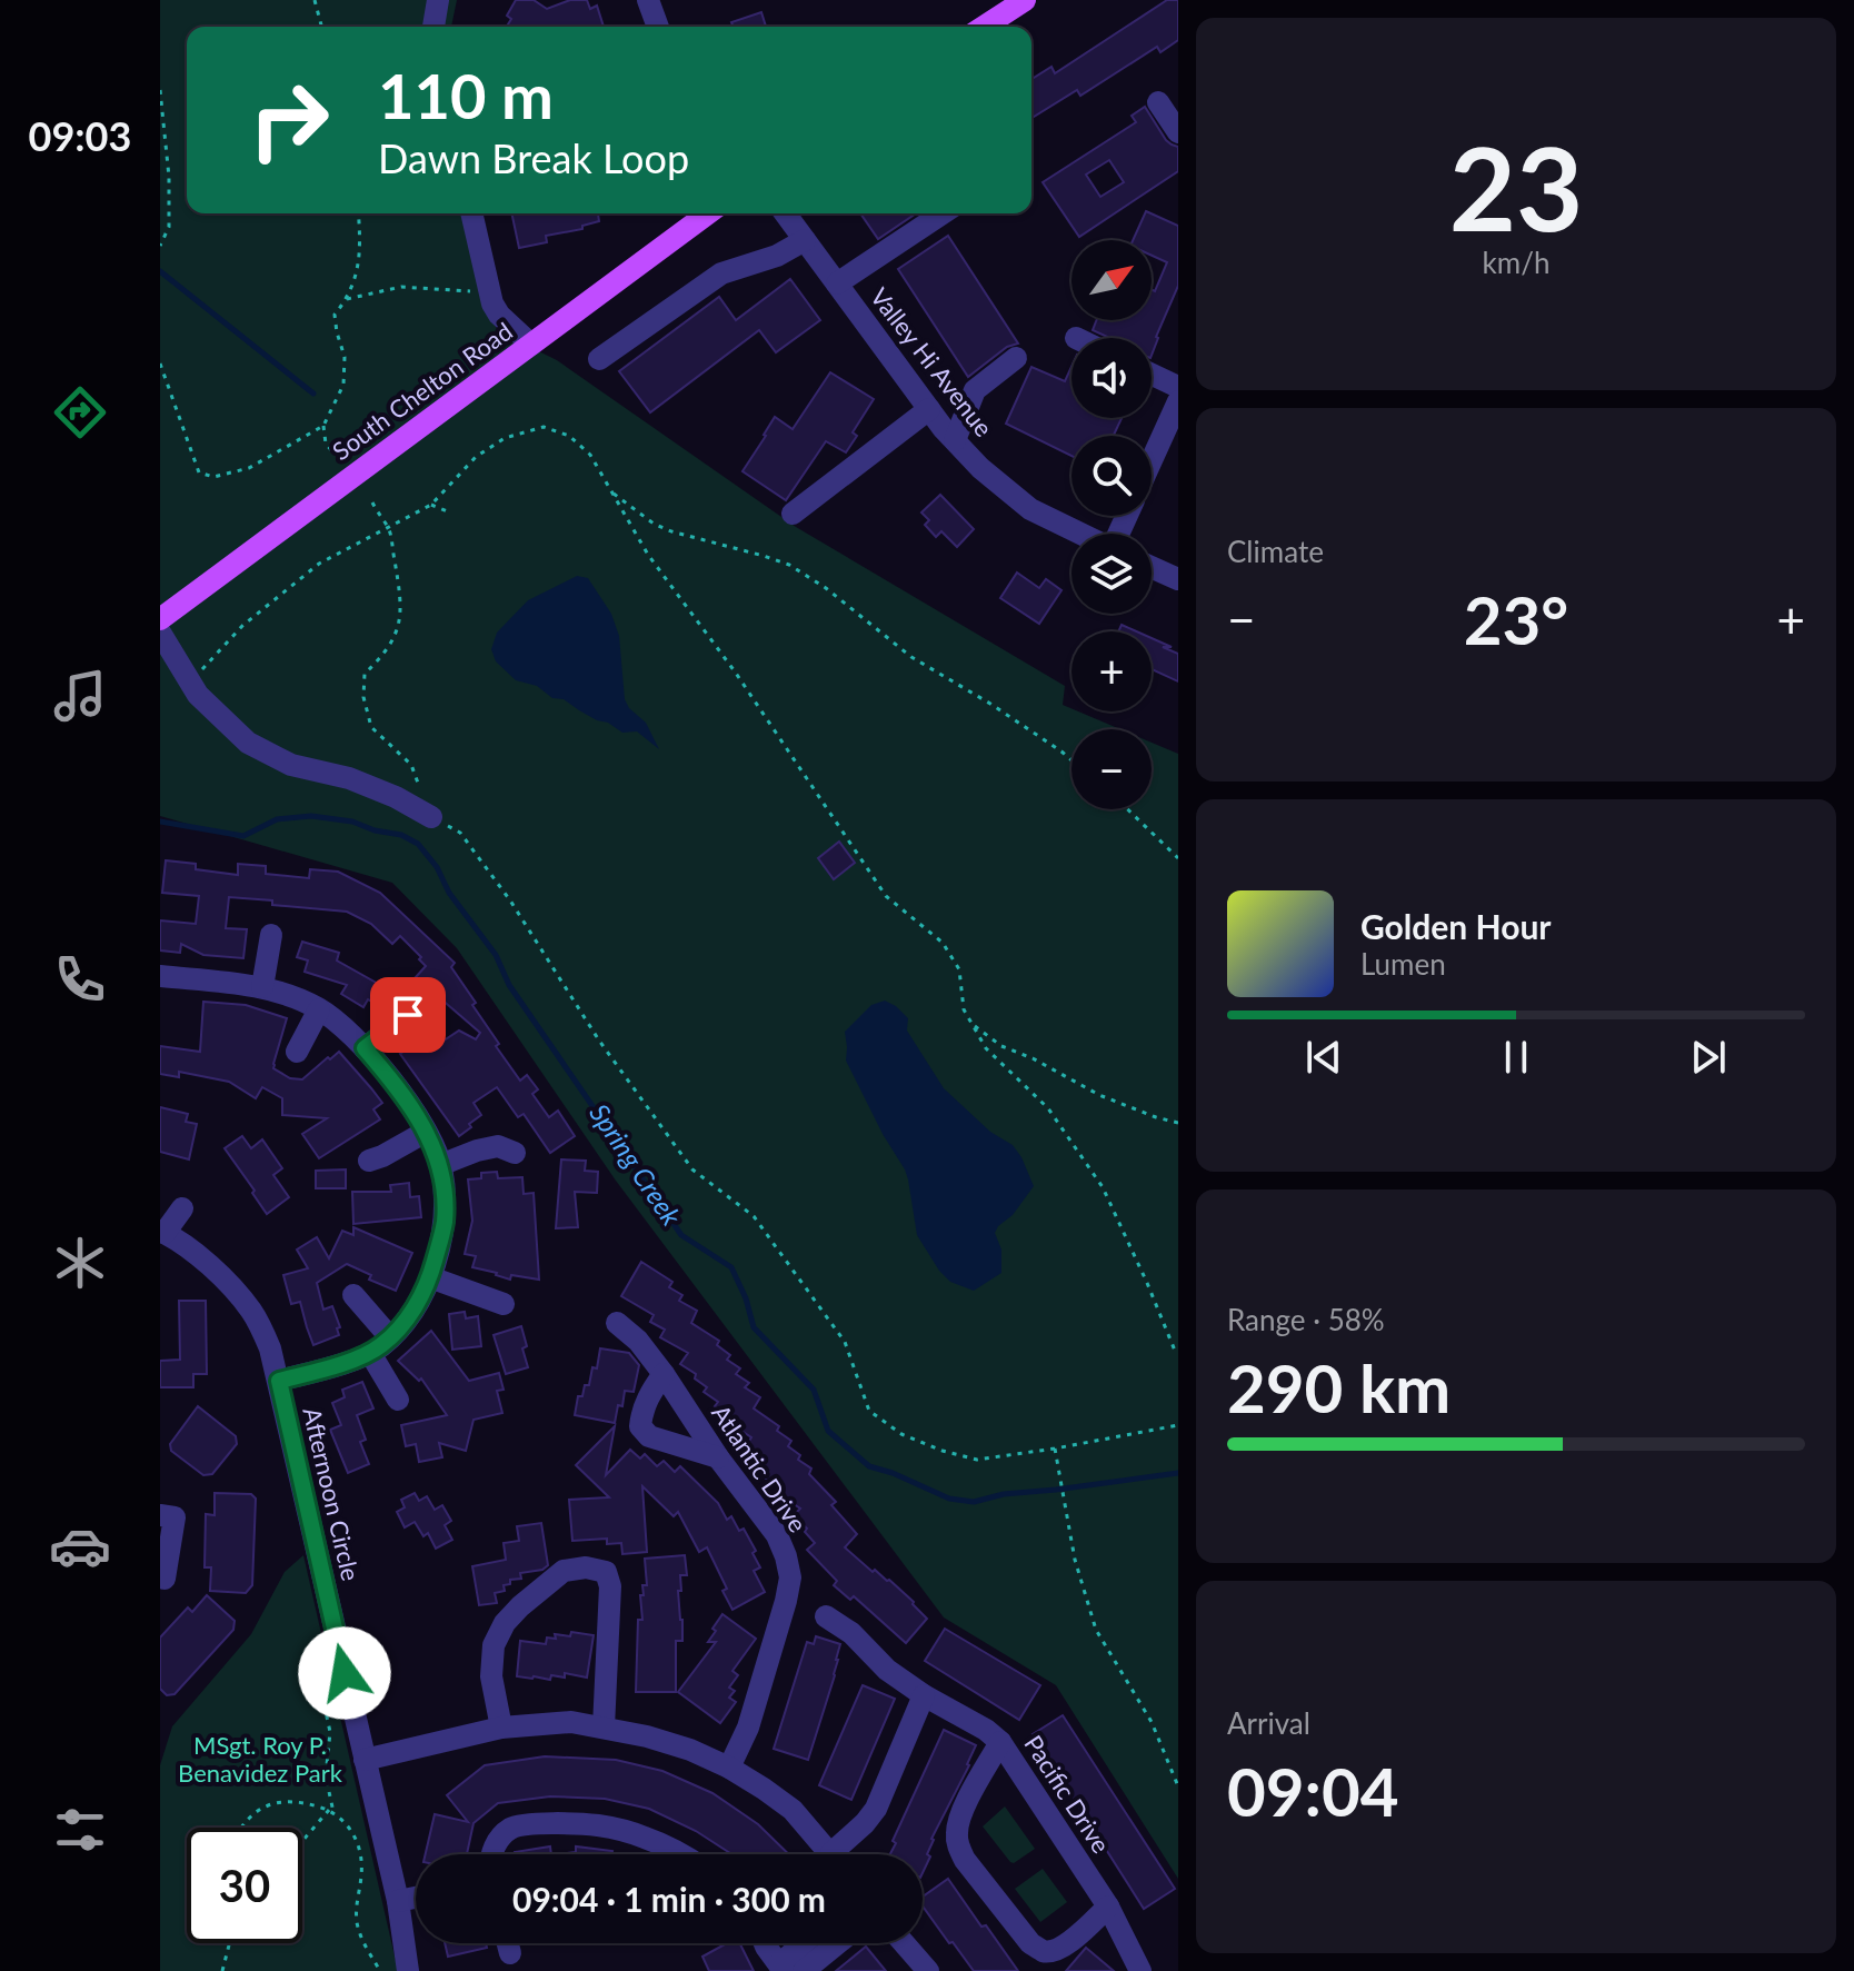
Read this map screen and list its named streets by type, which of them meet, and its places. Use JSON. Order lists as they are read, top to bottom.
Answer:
{
  "streets": {
    "main road": ["South Chelton Road"],
    "street": [
      "Valley Hi Avenue",
      "Atlantic Drive",
      "Afternoon Circle",
      "Pacific Drive"
    ]
  },
  "water": ["Spring Creek"],
  "parks": ["MSgt. Roy P. Benavidez Park"],
  "north": "top right",
  "page": {
    "tabs": "09:03",
    "tile": [
      ["23", "km/h"],
      "Climate",
      ["Range · 58%", "290 km"],
      ["Arrival", "09:04"]
    ],
    "turn": ["110 m", "Dawn Break Loop"],
    "map_buttons": ["+", "−"],
    "heat": ["−", "23°", "+"],
    "song": ["Golden Hour", "Lumen"],
    "limit": "30",
    "trip": "09:04 · 1 min · 300 m"
  }
}
